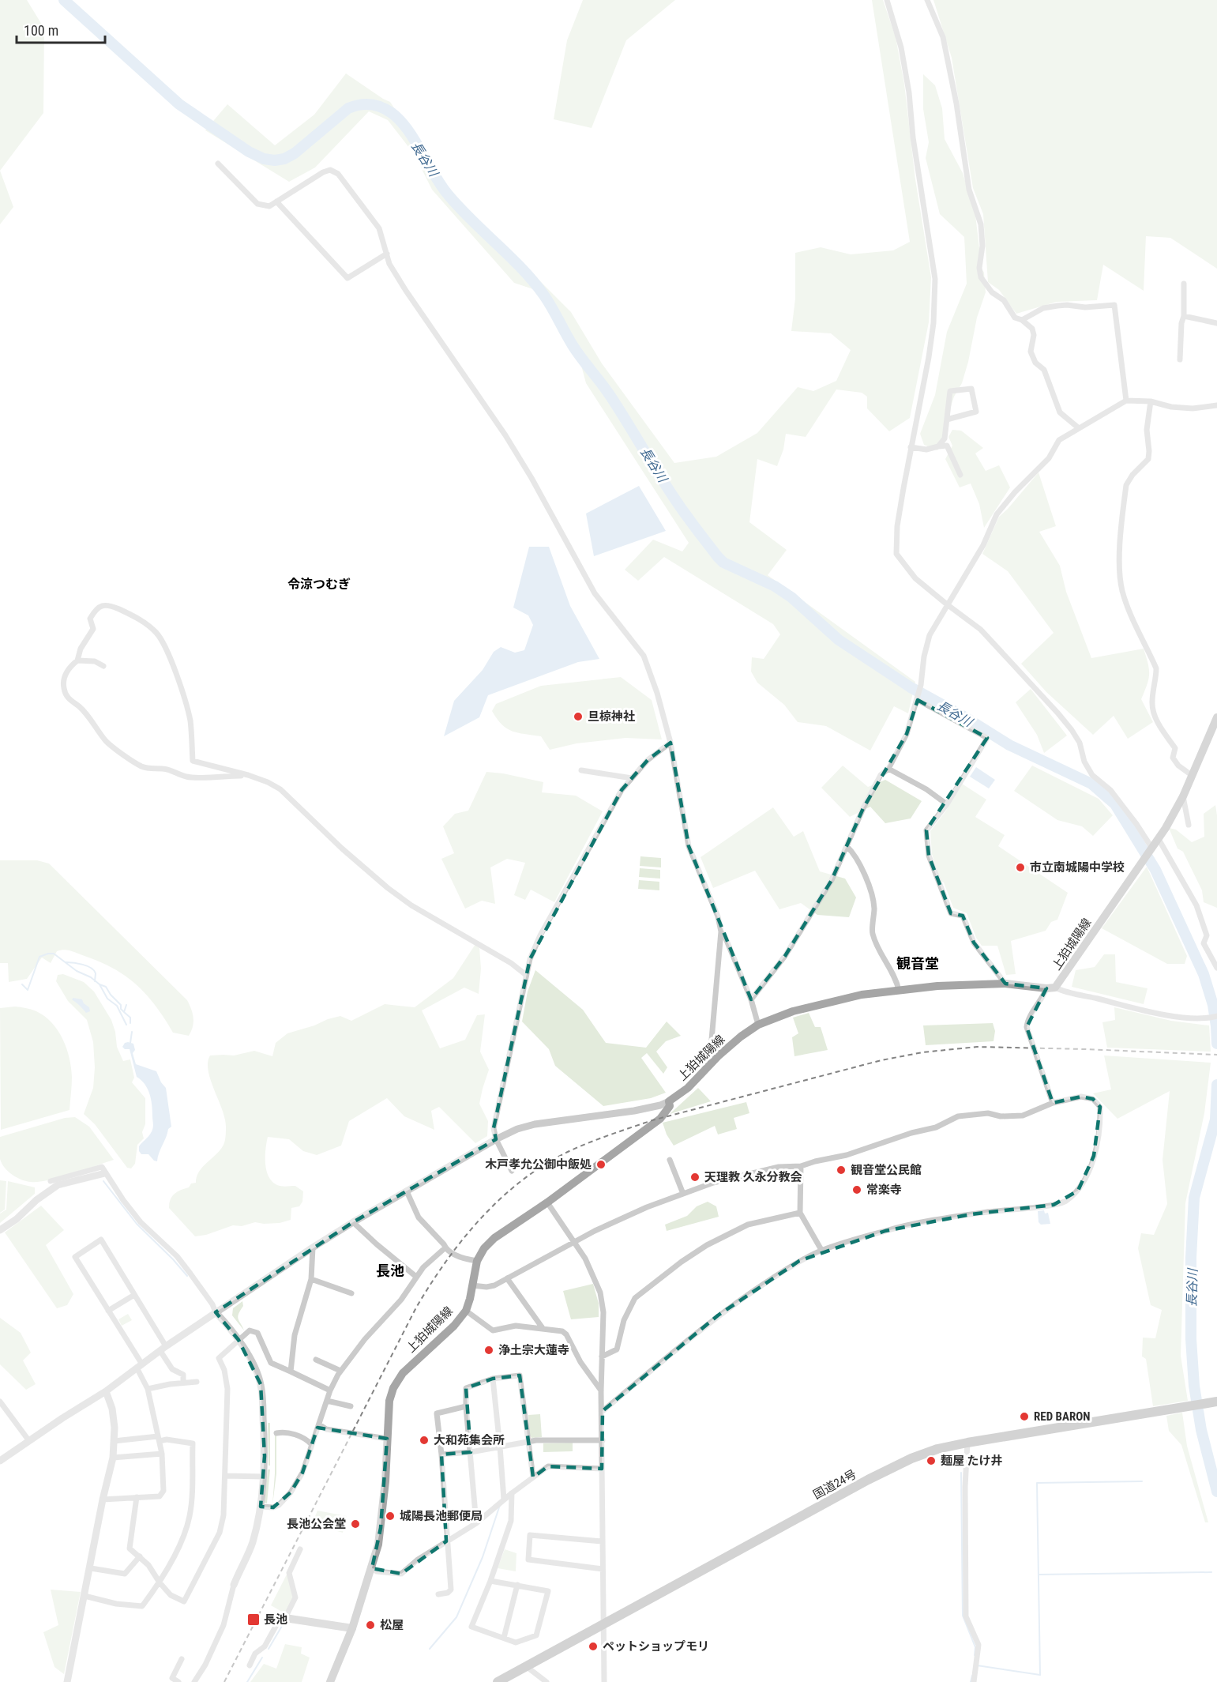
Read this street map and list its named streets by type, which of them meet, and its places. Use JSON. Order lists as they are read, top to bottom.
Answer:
{
  "streets": {
    "highway": ["国道24号"],
    "main road": ["上狛城陽線"]
  },
  "districts": ["令涼つむぎ", "観音堂", "長池"],
  "water": ["長谷川"],
  "places": {
    "other": [
      "旦椋神社",
      "市立南城陽中学校",
      "木戸孝允公御中飯処",
      "観音堂公民館",
      "天理教 久永分教会",
      "常楽寺",
      "浄土宗大蓮寺",
      "RED BARON",
      "大和苑集会所",
      "麺屋 たけ井",
      "城陽長池郵便局",
      "長池公会堂",
      "松屋",
      "ペットショップモリ"
    ],
    "transit": ["長池"]
  },
  "scale_bar": "100 m"
}
